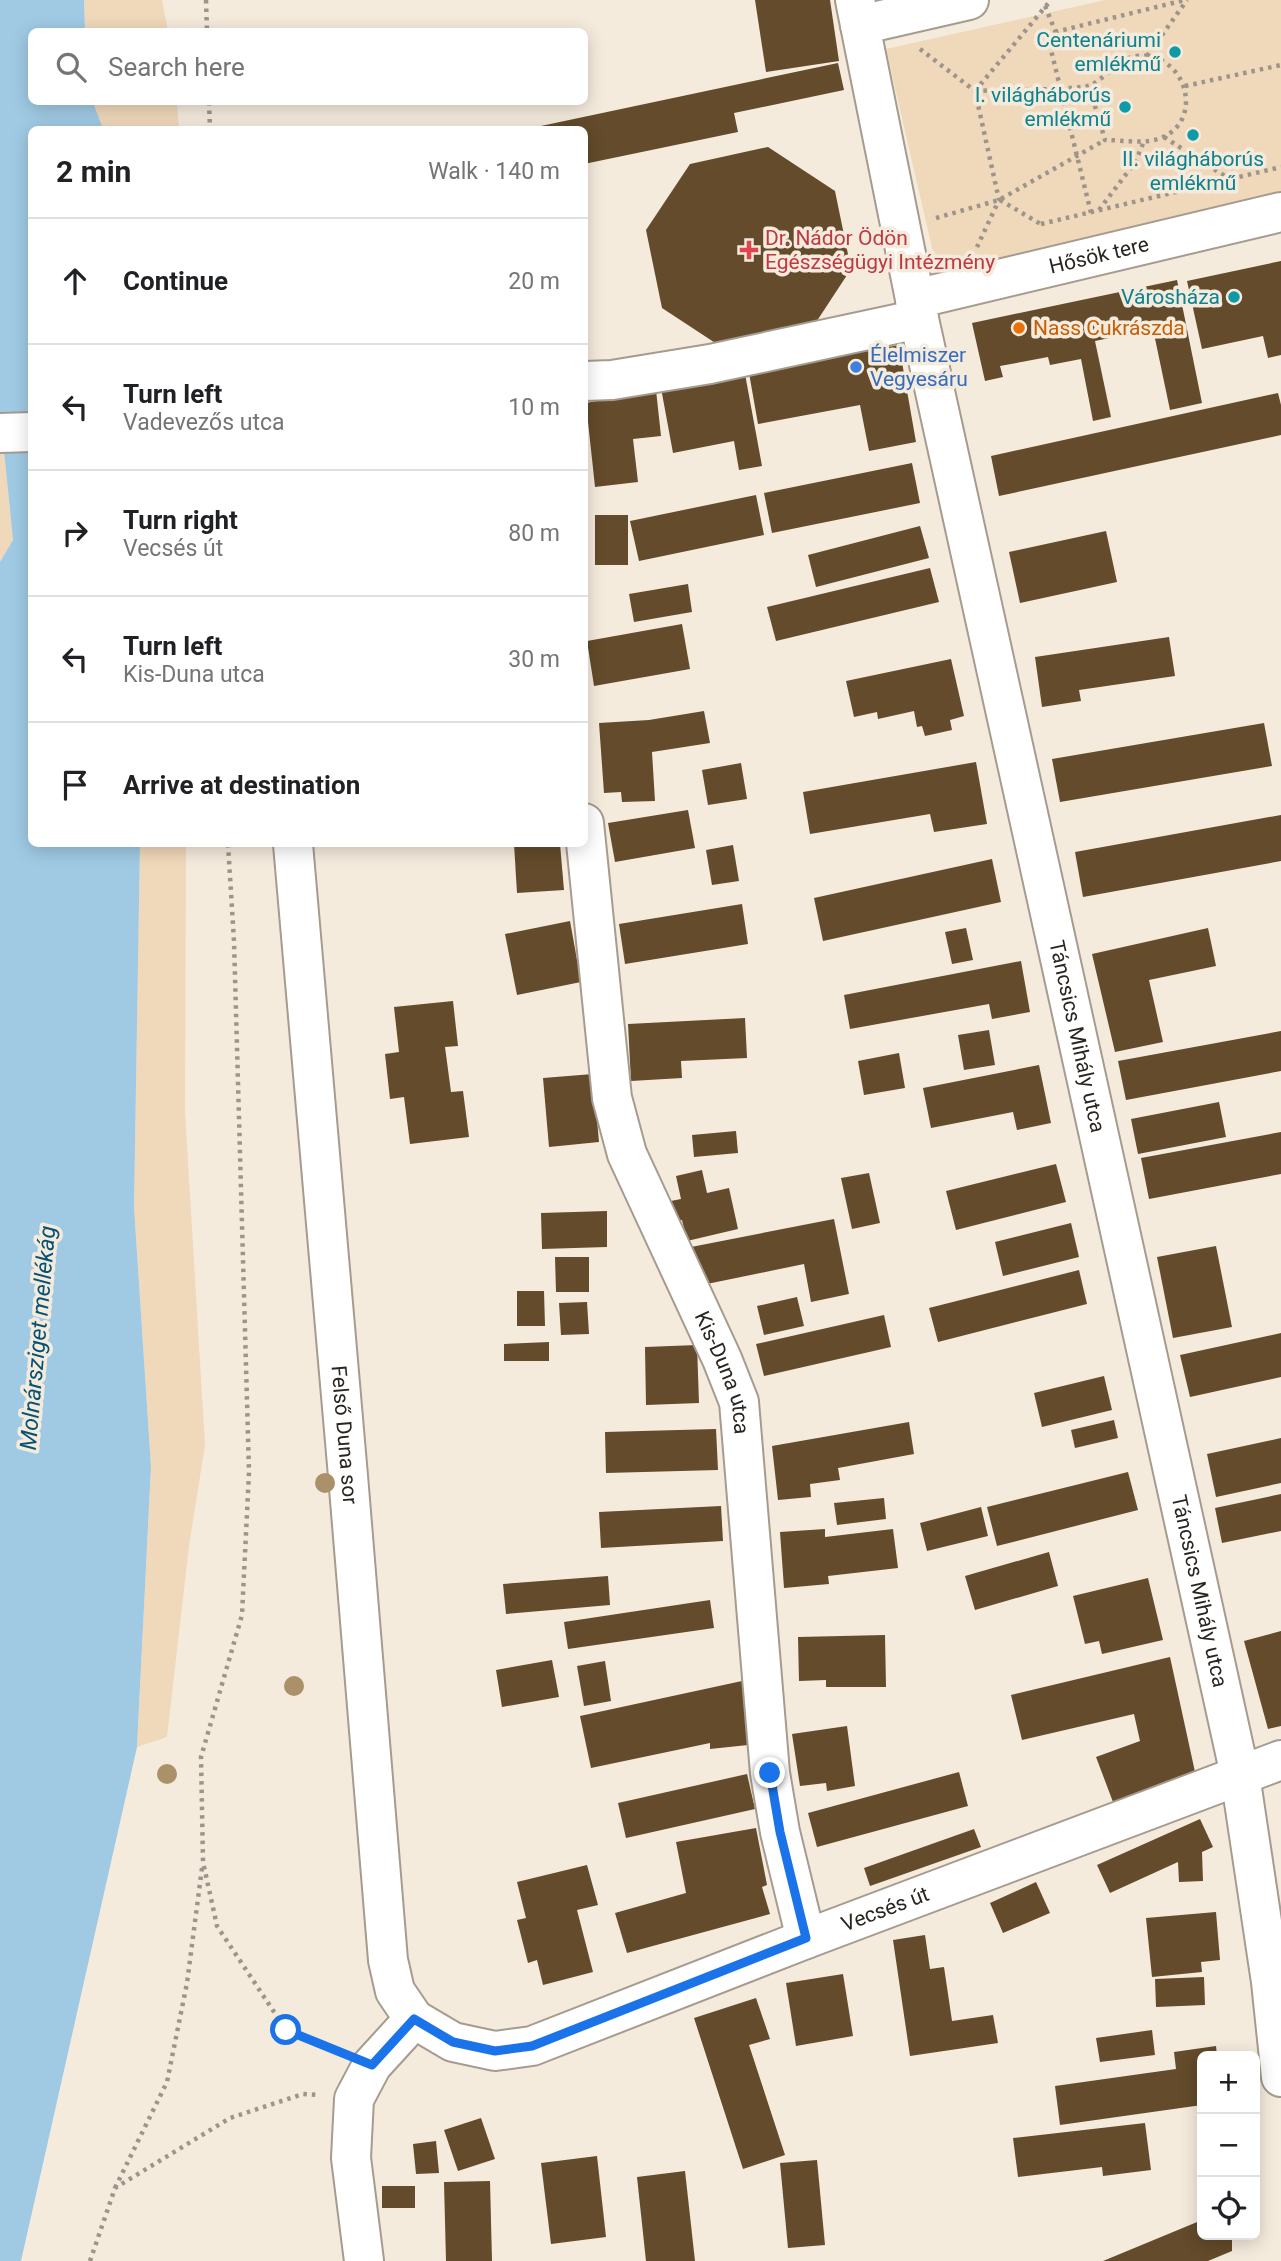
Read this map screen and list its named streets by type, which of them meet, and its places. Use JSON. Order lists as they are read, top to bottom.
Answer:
{
  "streets": {
    "street": [
      "Hősök tere",
      "Táncsics Mihály utca",
      "Kis-Duna utca",
      "Felső Duna sor",
      "Vecsés út"
    ]
  },
  "crossings": [
    ["Hősök tere", "Táncsics Mihály utca"],
    ["Táncsics Mihály utca", "Vecsés út"],
    ["Kis-Duna utca", "Vecsés út"],
    ["Felső Duna sor", "Vecsés út"]
  ],
  "water": ["Molnársziget mellékág"],
  "places": {
    "other": [
      "Centenáriumi emlékmű",
      "I. világháborús emlékmű",
      "II. világháborús emlékmű",
      "Városháza",
      "Nass Cukrászda",
      "Élelmiszer Vegyesáru"
    ],
    "health": ["Dr. Nádor Ödön Egészségügyi Intézmény"]
  },
  "page": {
    "search": "Search here",
    "heading": ["2 min", "Walk · 140 m"],
    "list": [
      ["Continue", "20 m"],
      ["Turn left", "Vadevezős utca", "10 m"],
      ["Turn right", "Vecsés út", "80 m"],
      ["Turn left", "Kis-Duna utca", "30 m"],
      "Arrive at destination"
    ],
    "map_buttons": ["+", "−"]
  }
}
